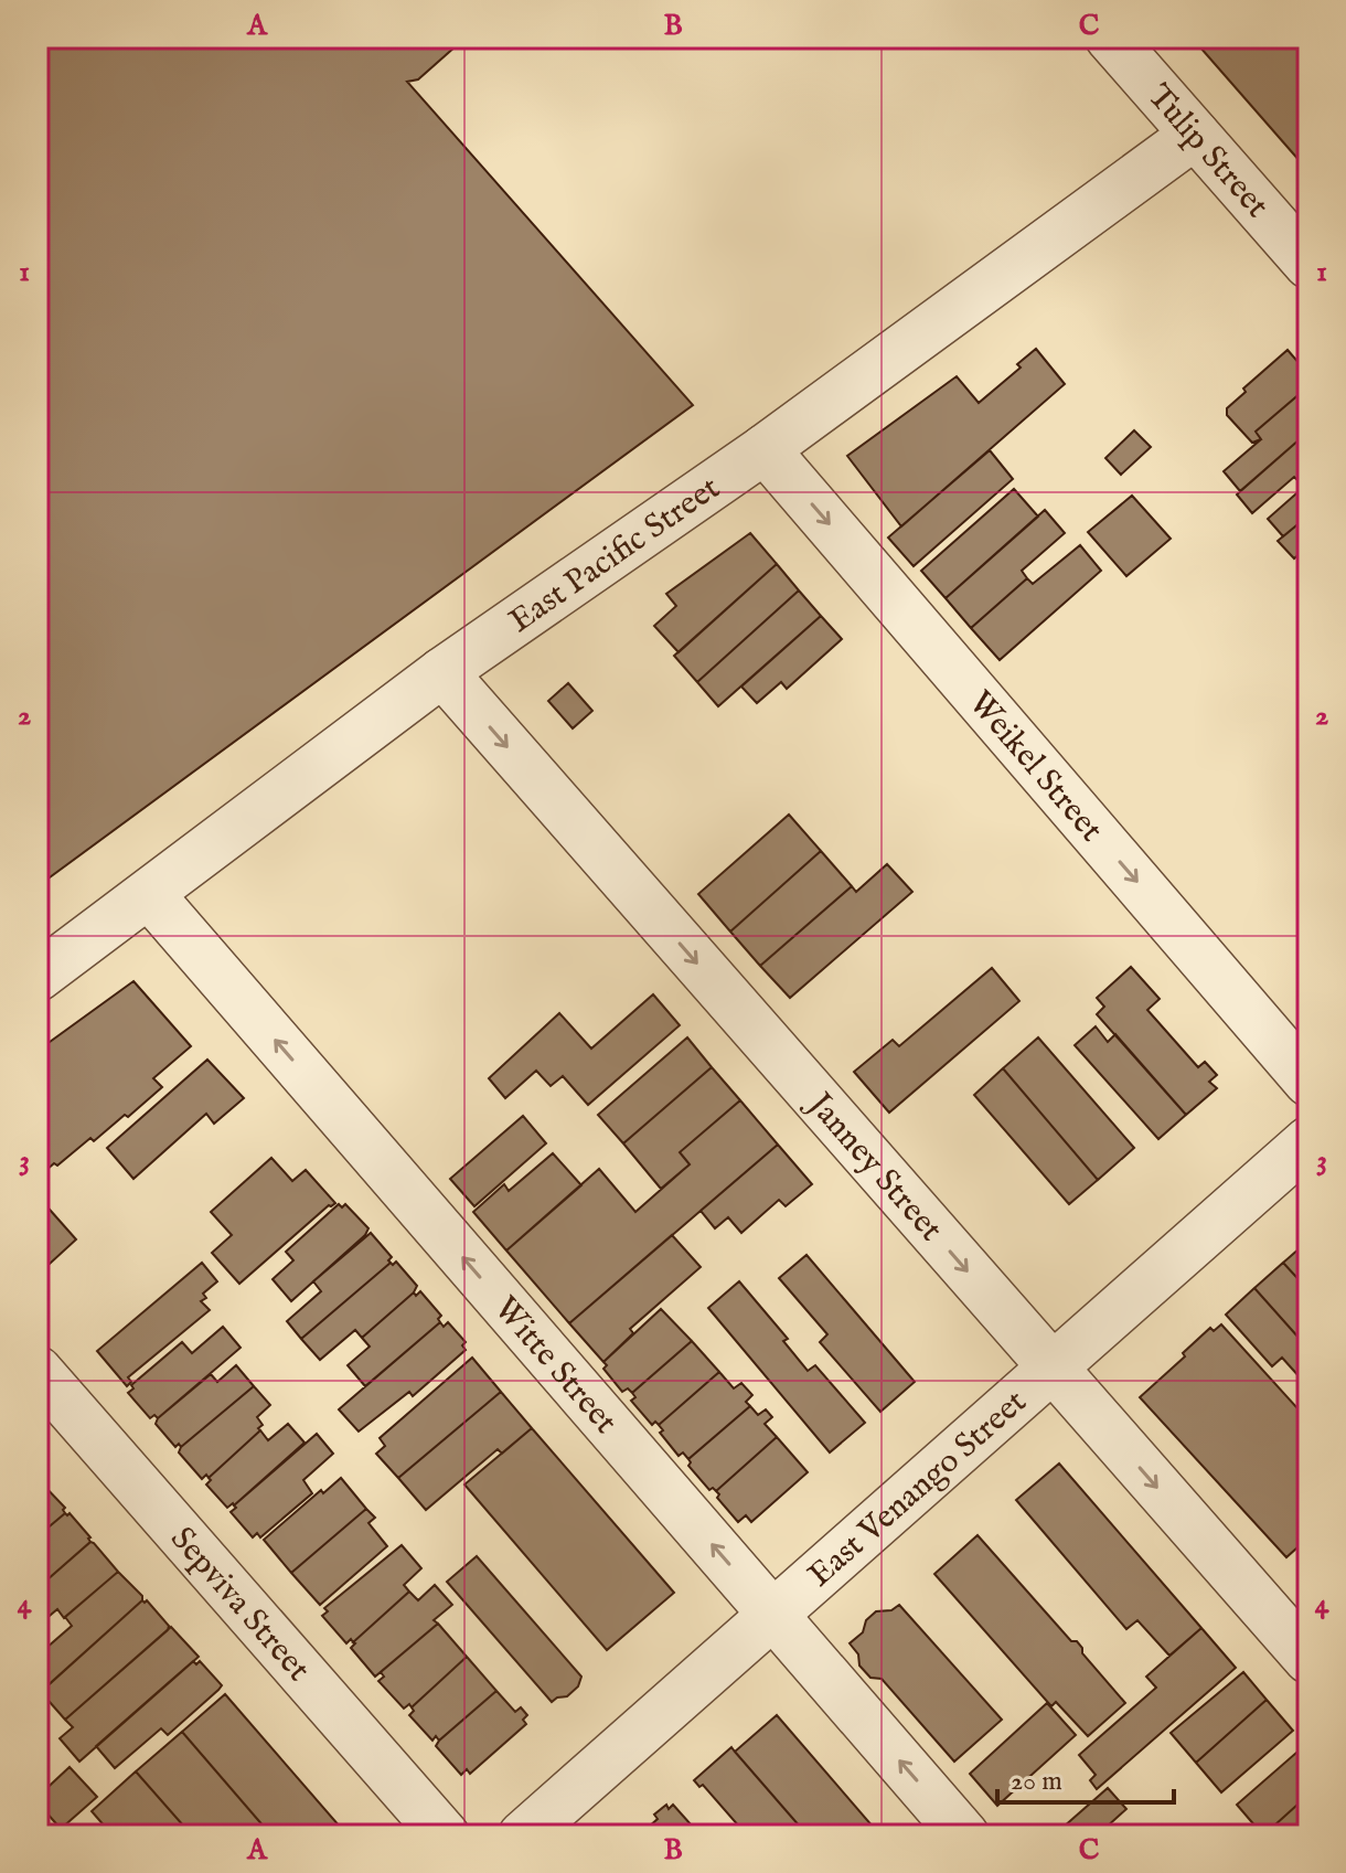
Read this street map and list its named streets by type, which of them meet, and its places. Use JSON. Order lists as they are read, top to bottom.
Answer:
{
  "streets": {
    "street": [
      "Tulip Street",
      "East Pacific Street",
      "Weikel Street",
      "Janney Street",
      "Witte Street",
      "East Venango Street",
      "Sepviva Street"
    ]
  },
  "crossings": [
    ["Tulip Street", "East Pacific Street"],
    ["East Pacific Street", "Weikel Street"],
    ["East Pacific Street", "Janney Street"],
    ["East Pacific Street", "Witte Street"],
    ["Janney Street", "East Venango Street"],
    ["Witte Street", "East Venango Street"]
  ],
  "one_way": ["Weikel Street", "Janney Street", "Witte Street"],
  "scale_bar": "20 m",
  "grid": {
    "columns": ["A", "B", "C"],
    "rows": [
      "1",
      "2",
      "3",
      "4"
    ]
  }
}
